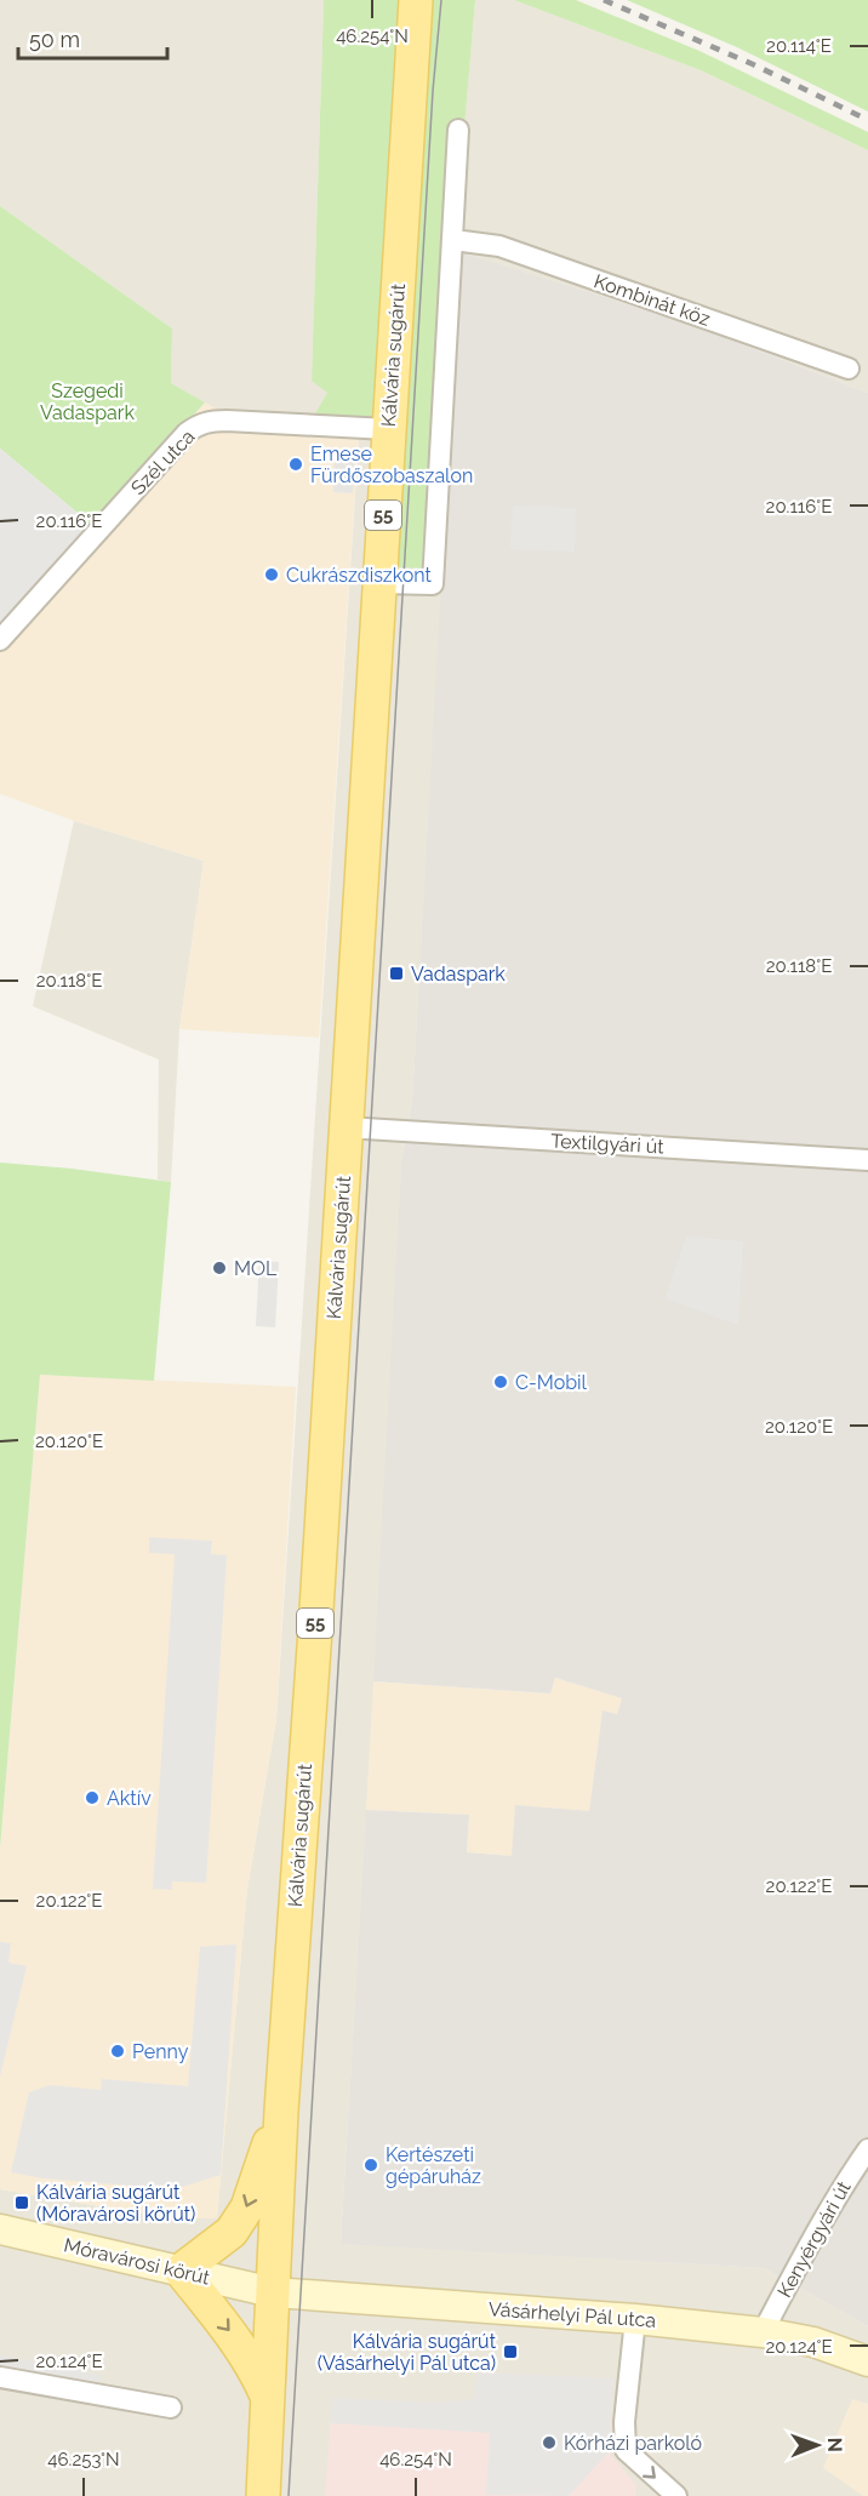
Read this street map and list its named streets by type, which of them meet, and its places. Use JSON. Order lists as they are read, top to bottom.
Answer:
{
  "streets": {
    "main road": [
      "Kálvária sugárút",
      "55",
      "Móravárosi körút",
      "Vásárhelyi Pál utca"
    ],
    "street": [
      "Kombinát köz",
      "Szél utca",
      "Textilgyári út",
      "Kenyérgyári út"
    ]
  },
  "crossings": [
    ["Kálvária sugárút", "Szél utca"],
    ["Kálvária sugárút", "Textilgyári út"],
    ["Kálvária sugárút", "Móravárosi körút"],
    ["Kálvária sugárút", "Vásárhelyi Pál utca"],
    ["Kenyérgyári út", "Vásárhelyi Pál utca"],
    ["Móravárosi körút", "Vásárhelyi Pál utca"]
  ],
  "parks": ["Szegedi Vadaspark"],
  "places": {
    "other": [
      "Emese Fürdőszobaszalon",
      "Cukrászdiszkont",
      "MOL",
      "C-Mobil",
      "Aktív",
      "Penny",
      "Kertészeti gépáruház",
      "Kórházi parkoló"
    ],
    "transit": ["Vadaspark", "Kálvária sugárút (Móravárosi körút)", "Kálvária sugárút (Vásárhelyi Pál utca)"]
  },
  "scale_bar": "50 m",
  "north": "right",
  "coordinates": [
    "46.254°N",
    "20.114°E",
    "20.116°E",
    "20.118°E",
    "20.120°E",
    "20.122°E",
    "20.124°E",
    "46.253°N"
  ]
}
